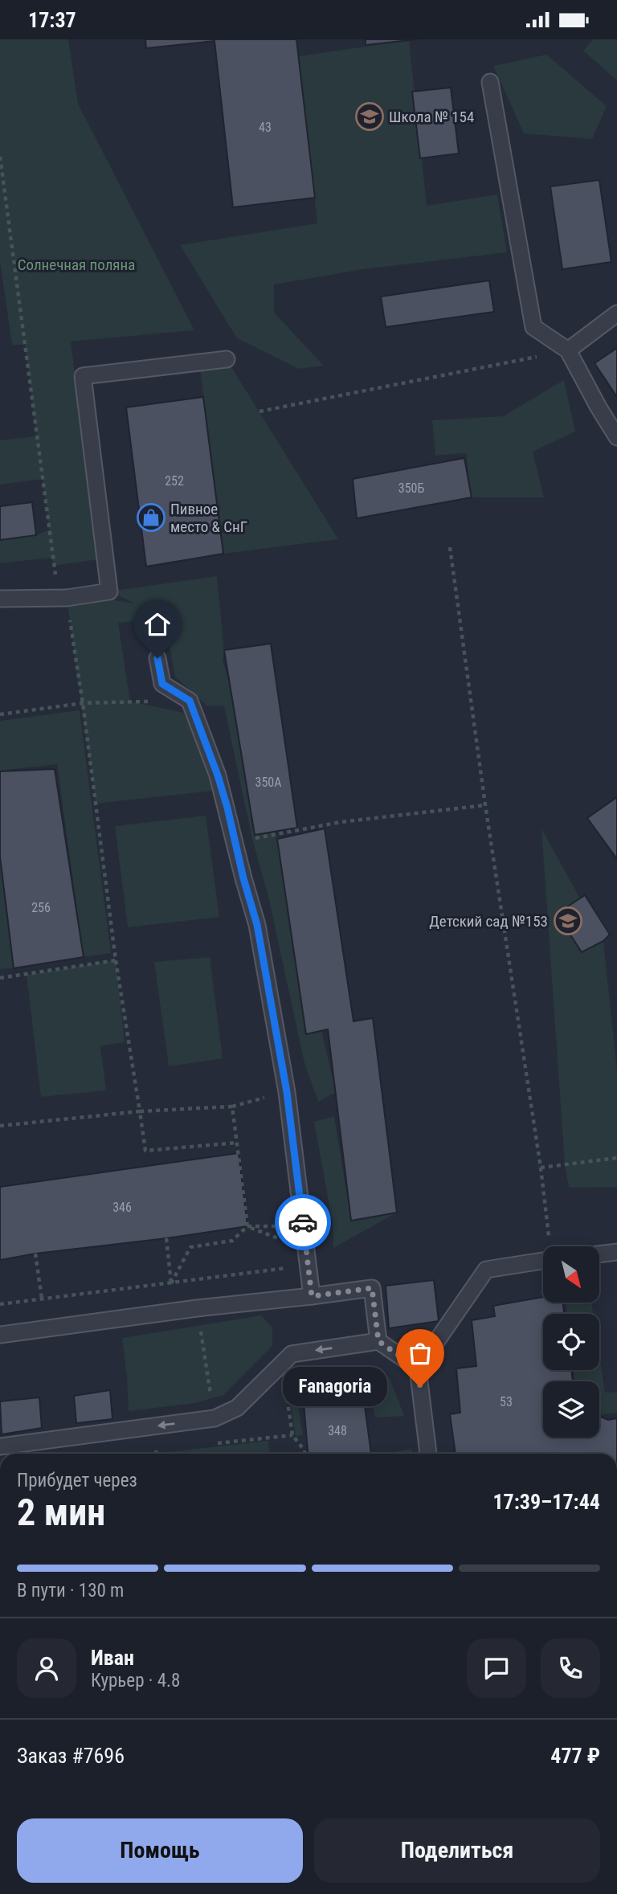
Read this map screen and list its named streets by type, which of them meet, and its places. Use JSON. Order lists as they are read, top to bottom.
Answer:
{
  "parks": ["Солнечная поляна"],
  "places": {
    "school or university": ["Школа № 154", "Детский сад №153"],
    "shop": ["Пивное место & СнГ"],
    "other": ["Fanagoria"]
  },
  "house_numbers": [
    "43",
    "252",
    "350Б",
    "350А",
    "256",
    "346",
    "53",
    "348"
  ],
  "north": "bottom right",
  "page": {
    "status": "17:37",
    "bubble": "Fanagoria",
    "heading": ["2 мин", "Прибудет через", "17:39–17:44"],
    "panel": [
      "Иван",
      "Курьер · 4.8",
      "Заказ #7696",
      "477 ₽"
    ],
    "bar": "В пути · 130 m",
    "buttons": ["Помощь", "Поделиться"]
  }
}
